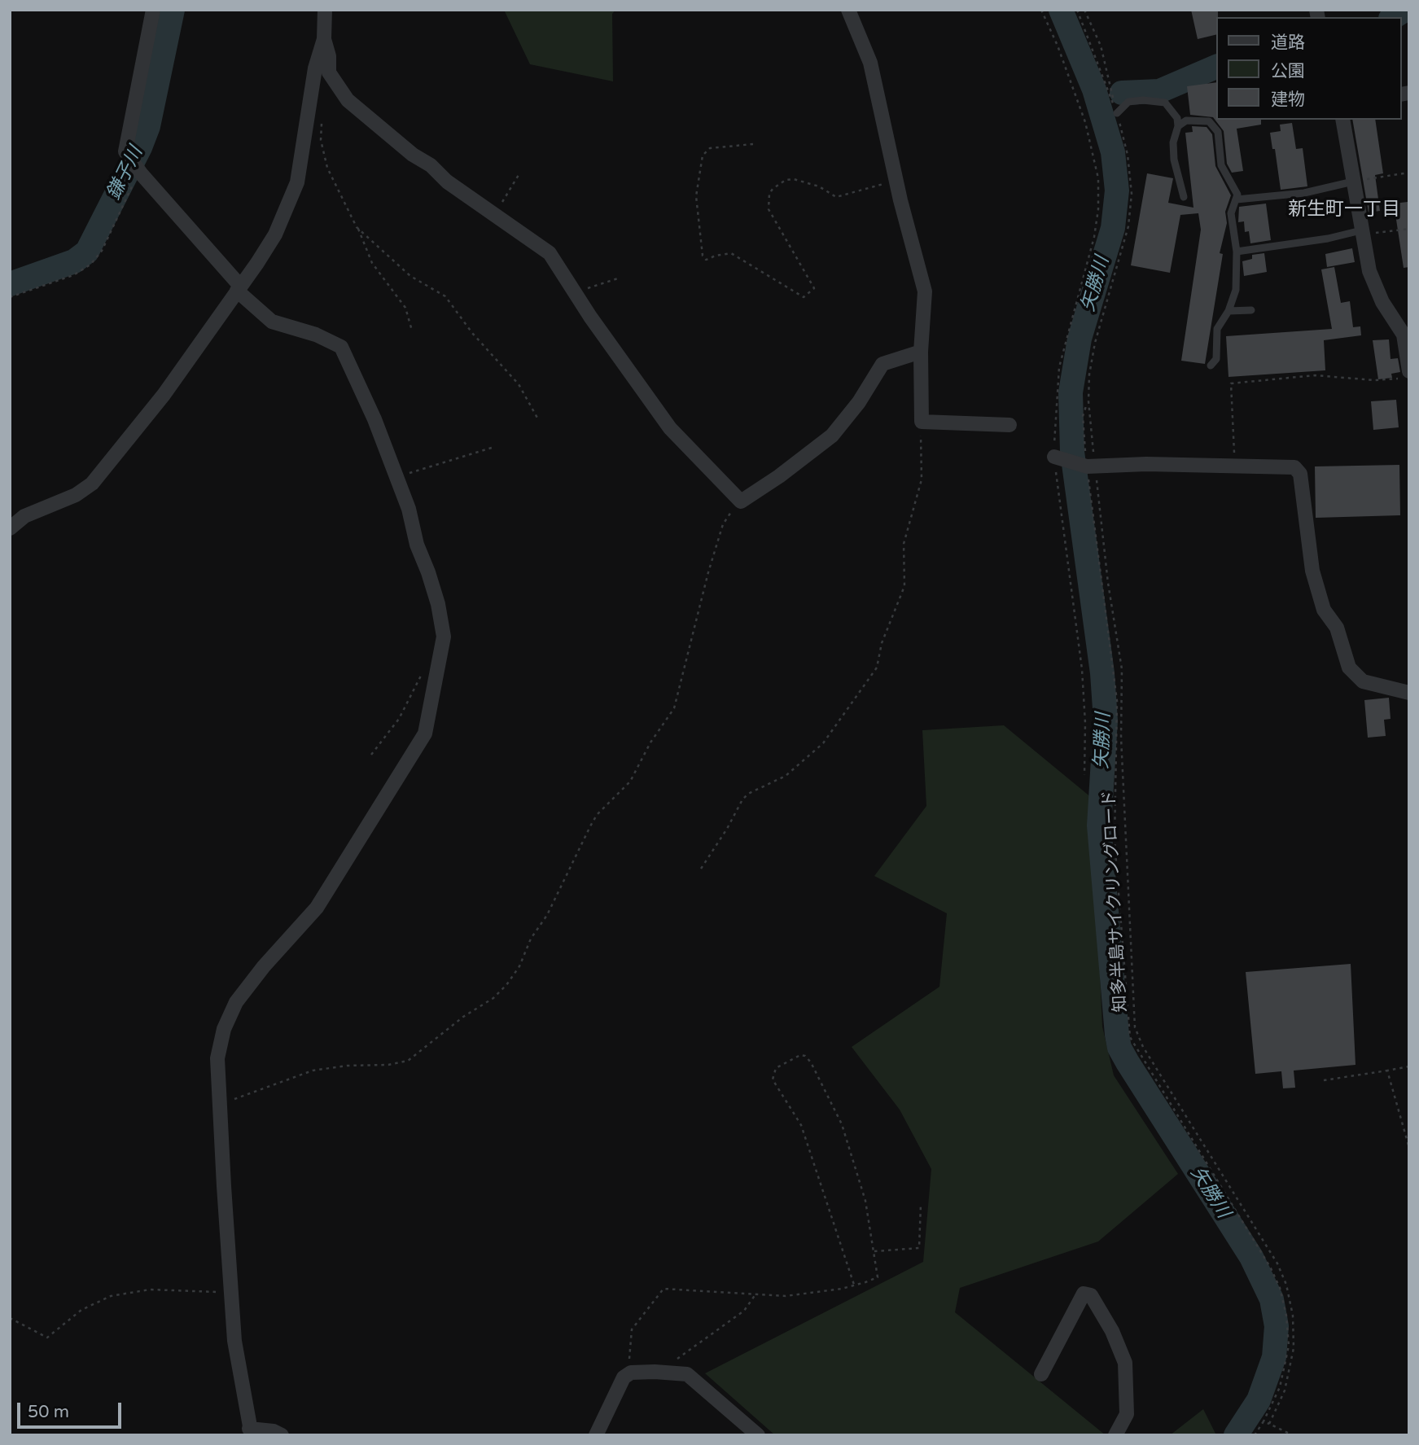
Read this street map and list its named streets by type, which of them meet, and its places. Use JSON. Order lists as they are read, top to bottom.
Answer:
{
  "streets": {
    "path": ["知多半島サイクリングロード"]
  },
  "districts": ["新生町一丁目"],
  "water": ["鎌子川", "矢勝川"],
  "legend": ["道路", "公園", "建物"],
  "scale_bar": "50 m"
}
